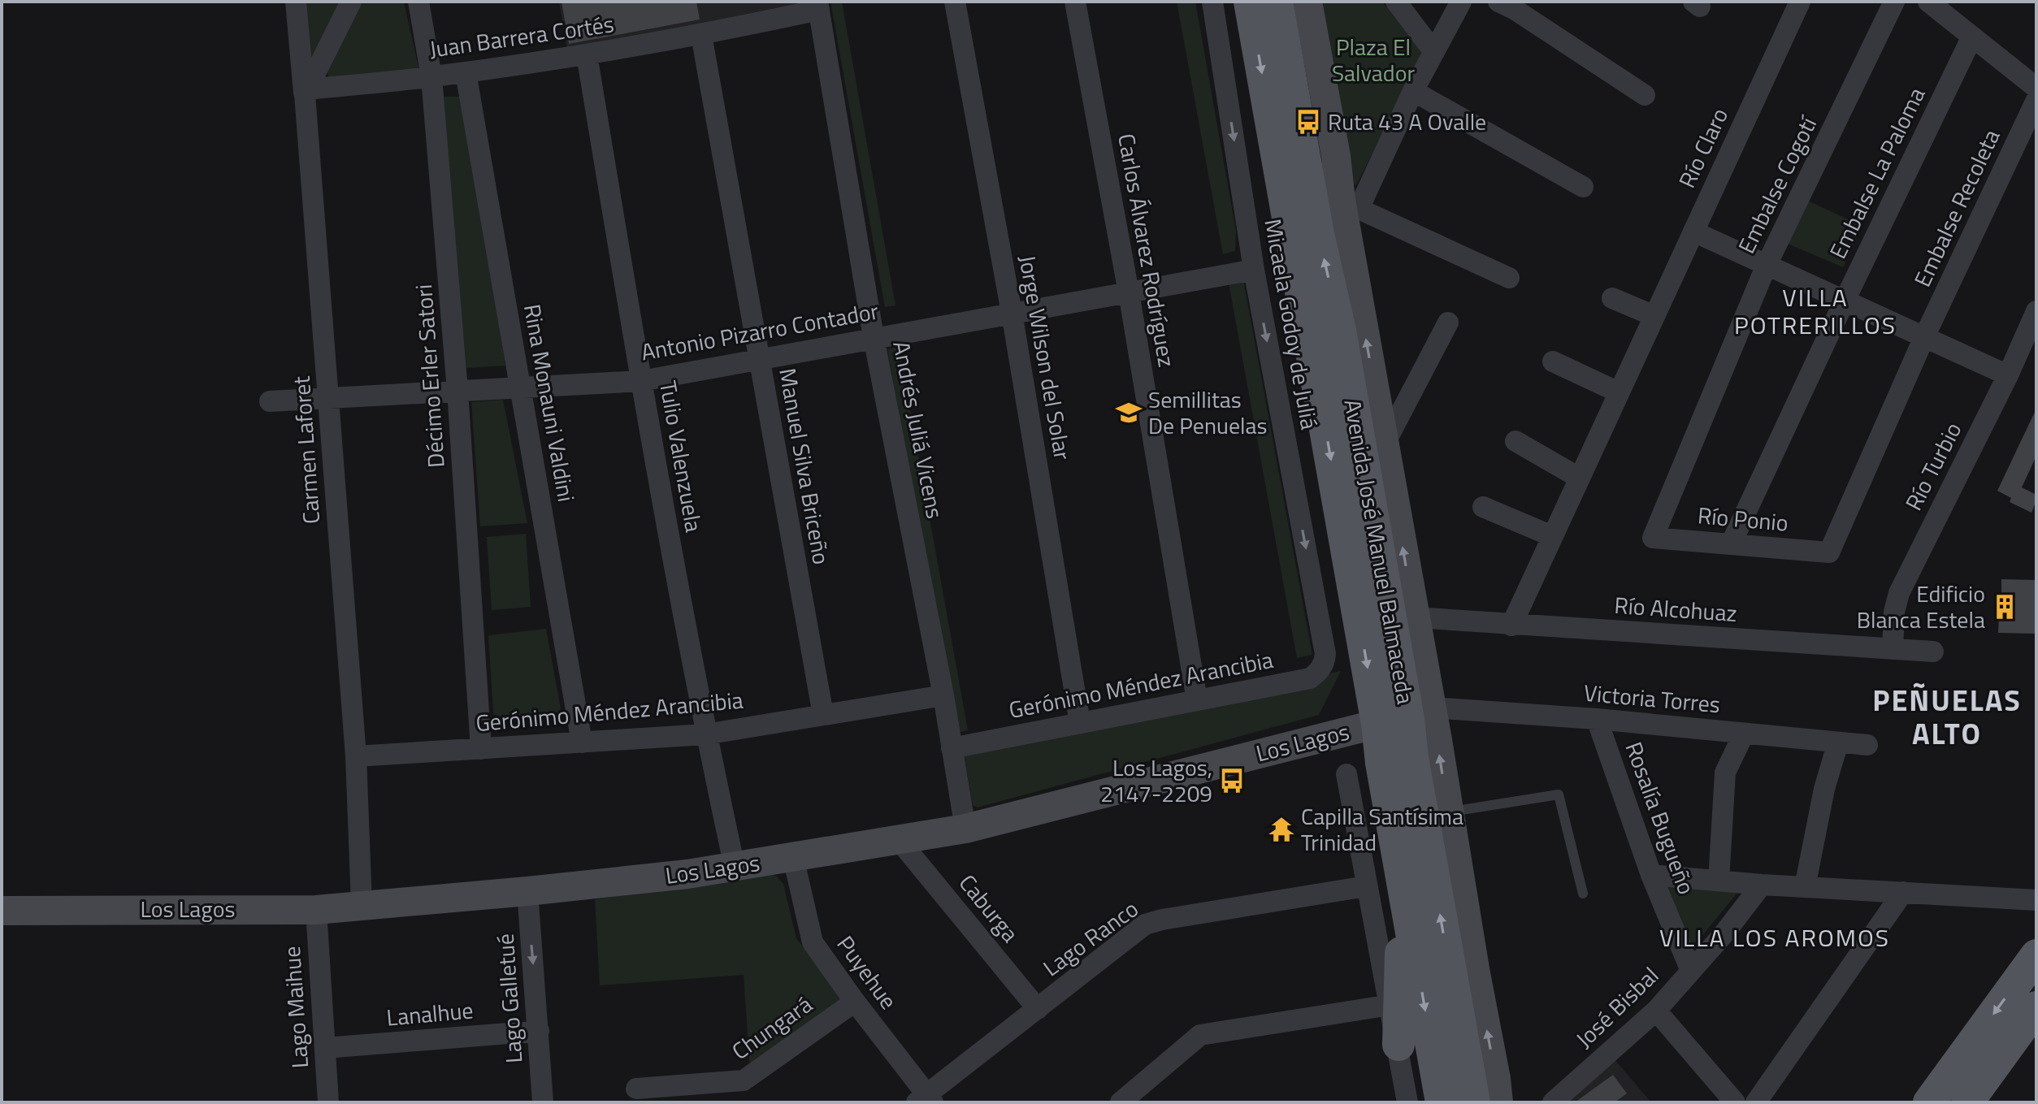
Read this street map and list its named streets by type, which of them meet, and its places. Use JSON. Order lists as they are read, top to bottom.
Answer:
{
  "streets": {
    "main road": ["Avenida José Manuel Balmaceda", "Los Lagos"],
    "street": [
      "Juan Barrera Cortés",
      "Río Claro",
      "Embalse La Paloma",
      "Embalse Cogotí",
      "Embalse Recoleta",
      "Carlos Álvarez Rodríguez",
      "Micaela Godoy de Juliá",
      "Antonio Pizarro Contador",
      "Jorge Wilson del Solar",
      "Décimo Erler Satori",
      "Rina Monauni Valdini",
      "Andrés Juliá Vicens",
      "Carmen Laforet",
      "Tulio Valenzuela",
      "Manuel Silva Briceño",
      "Río Turbio",
      "Río Ponio",
      "Río Alcohuaz",
      "Gerónimo Méndez Arancibia",
      "Victoria Torres",
      "Rosalía Bugueño",
      "Caburga",
      "Lago Ranco",
      "Puyehue",
      "Lago Galletué",
      "Lago Maihue",
      "José Bisbal",
      "Lanalhue",
      "Chungará"
    ]
  },
  "crossings": [
    ["Juan Barrera Cortés", "Décimo Erler Satori"],
    ["Juan Barrera Cortés", "Rina Monauni Valdini"],
    ["Juan Barrera Cortés", "Andrés Juliá Vicens"],
    ["Juan Barrera Cortés", "Carmen Laforet"],
    ["Juan Barrera Cortés", "Tulio Valenzuela"],
    ["Juan Barrera Cortés", "Manuel Silva Briceño"],
    ["Río Claro", "Río Alcohuaz"],
    ["Embalse La Paloma", "Río Ponio"],
    ["Embalse Cogotí", "Río Ponio"],
    ["Embalse Recoleta", "Río Ponio"],
    ["Carlos Álvarez Rodríguez", "Antonio Pizarro Contador"],
    ["Carlos Álvarez Rodríguez", "Gerónimo Méndez Arancibia"],
    ["Micaela Godoy de Juliá", "Antonio Pizarro Contador"],
    ["Micaela Godoy de Juliá", "Gerónimo Méndez Arancibia"],
    ["Antonio Pizarro Contador", "Jorge Wilson del Solar"],
    ["Antonio Pizarro Contador", "Décimo Erler Satori"],
    ["Antonio Pizarro Contador", "Rina Monauni Valdini"],
    ["Antonio Pizarro Contador", "Andrés Juliá Vicens"],
    ["Antonio Pizarro Contador", "Carmen Laforet"],
    ["Antonio Pizarro Contador", "Tulio Valenzuela"],
    ["Antonio Pizarro Contador", "Manuel Silva Briceño"],
    ["Jorge Wilson del Solar", "Gerónimo Méndez Arancibia"],
    ["Décimo Erler Satori", "Gerónimo Méndez Arancibia"],
    ["Rina Monauni Valdini", "Gerónimo Méndez Arancibia"],
    ["Andrés Juliá Vicens", "Gerónimo Méndez Arancibia"],
    ["Andrés Juliá Vicens", "Los Lagos"],
    ["Carmen Laforet", "Gerónimo Méndez Arancibia"],
    ["Carmen Laforet", "Los Lagos"],
    ["Tulio Valenzuela", "Gerónimo Méndez Arancibia"],
    ["Tulio Valenzuela", "Los Lagos"],
    ["Manuel Silva Briceño", "Gerónimo Méndez Arancibia"],
    ["Río Turbio", "Río Alcohuaz"],
    ["Avenida José Manuel Balmaceda", "Victoria Torres"],
    ["Avenida José Manuel Balmaceda", "Los Lagos"],
    ["Victoria Torres", "Los Lagos"],
    ["Victoria Torres", "Rosalía Bugueño"],
    ["Los Lagos", "Caburga"],
    ["Los Lagos", "Puyehue"],
    ["Los Lagos", "Lago Galletué"],
    ["Los Lagos", "Lago Maihue"],
    ["Rosalía Bugueño", "José Bisbal"],
    ["Caburga", "Lago Ranco"],
    ["Lago Ranco", "Puyehue"],
    ["Puyehue", "Chungará"],
    ["Lago Galletué", "Lanalhue"],
    ["Lago Maihue", "Lanalhue"]
  ],
  "one_way": ["Micaela Godoy de Juliá", "Lago Galletué"],
  "districts": ["VILLA POTRERILLOS", "PEÑUELAS ALTO", "VILLA LOS AROMOS"],
  "parks": ["Plaza El Salvador"],
  "places": {
    "bus stop": ["Ruta 43 A Ovalle", "Los Lagos, 2147-2209"],
    "school or university": ["Semillitas De Penuelas"],
    "building": ["Edificio Blanca Estela"],
    "temple": ["Capilla Santísima Trinidad"]
  }
}
